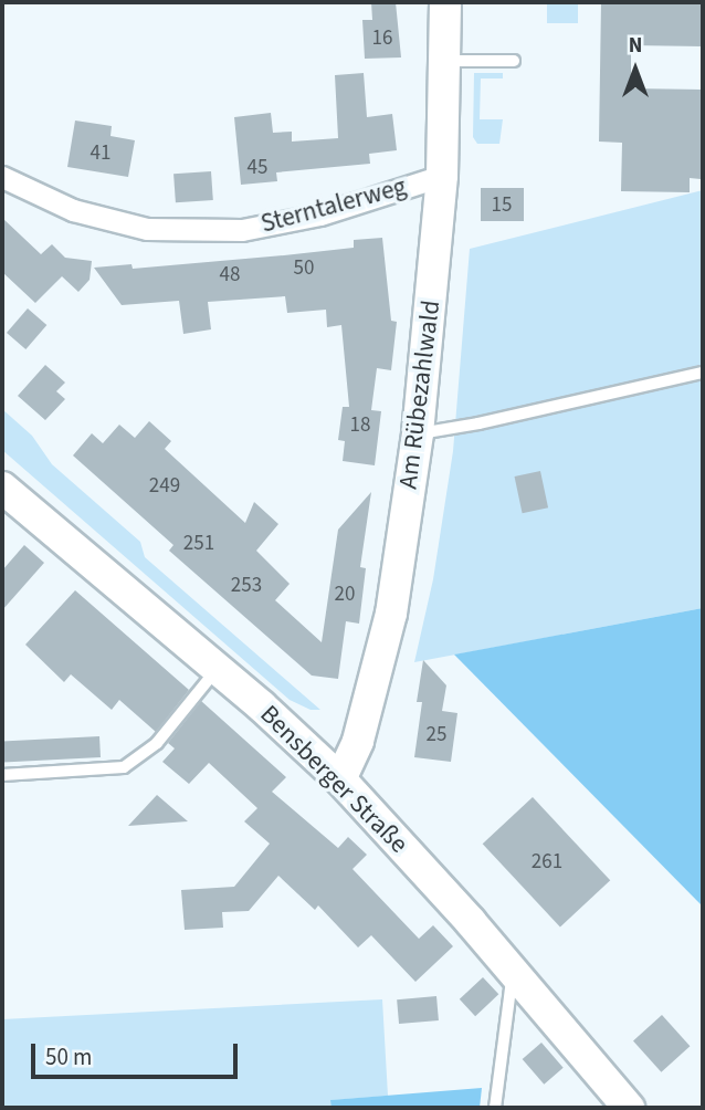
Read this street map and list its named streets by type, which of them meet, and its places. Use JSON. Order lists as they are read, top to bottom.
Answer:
{
  "streets": {
    "main road": ["Am Rübezahlwald", "Bensberger Straße"],
    "street": ["Sterntalerweg"]
  },
  "crossings": [
    ["Sterntalerweg", "Am Rübezahlwald"],
    ["Am Rübezahlwald", "Bensberger Straße"]
  ],
  "house_numbers": [
    "16",
    "41",
    "45",
    "15",
    "50",
    "48",
    "18",
    "249",
    "251",
    "253",
    "20",
    "25",
    "261"
  ],
  "scale_bar": "50 m",
  "north": "top"
}
